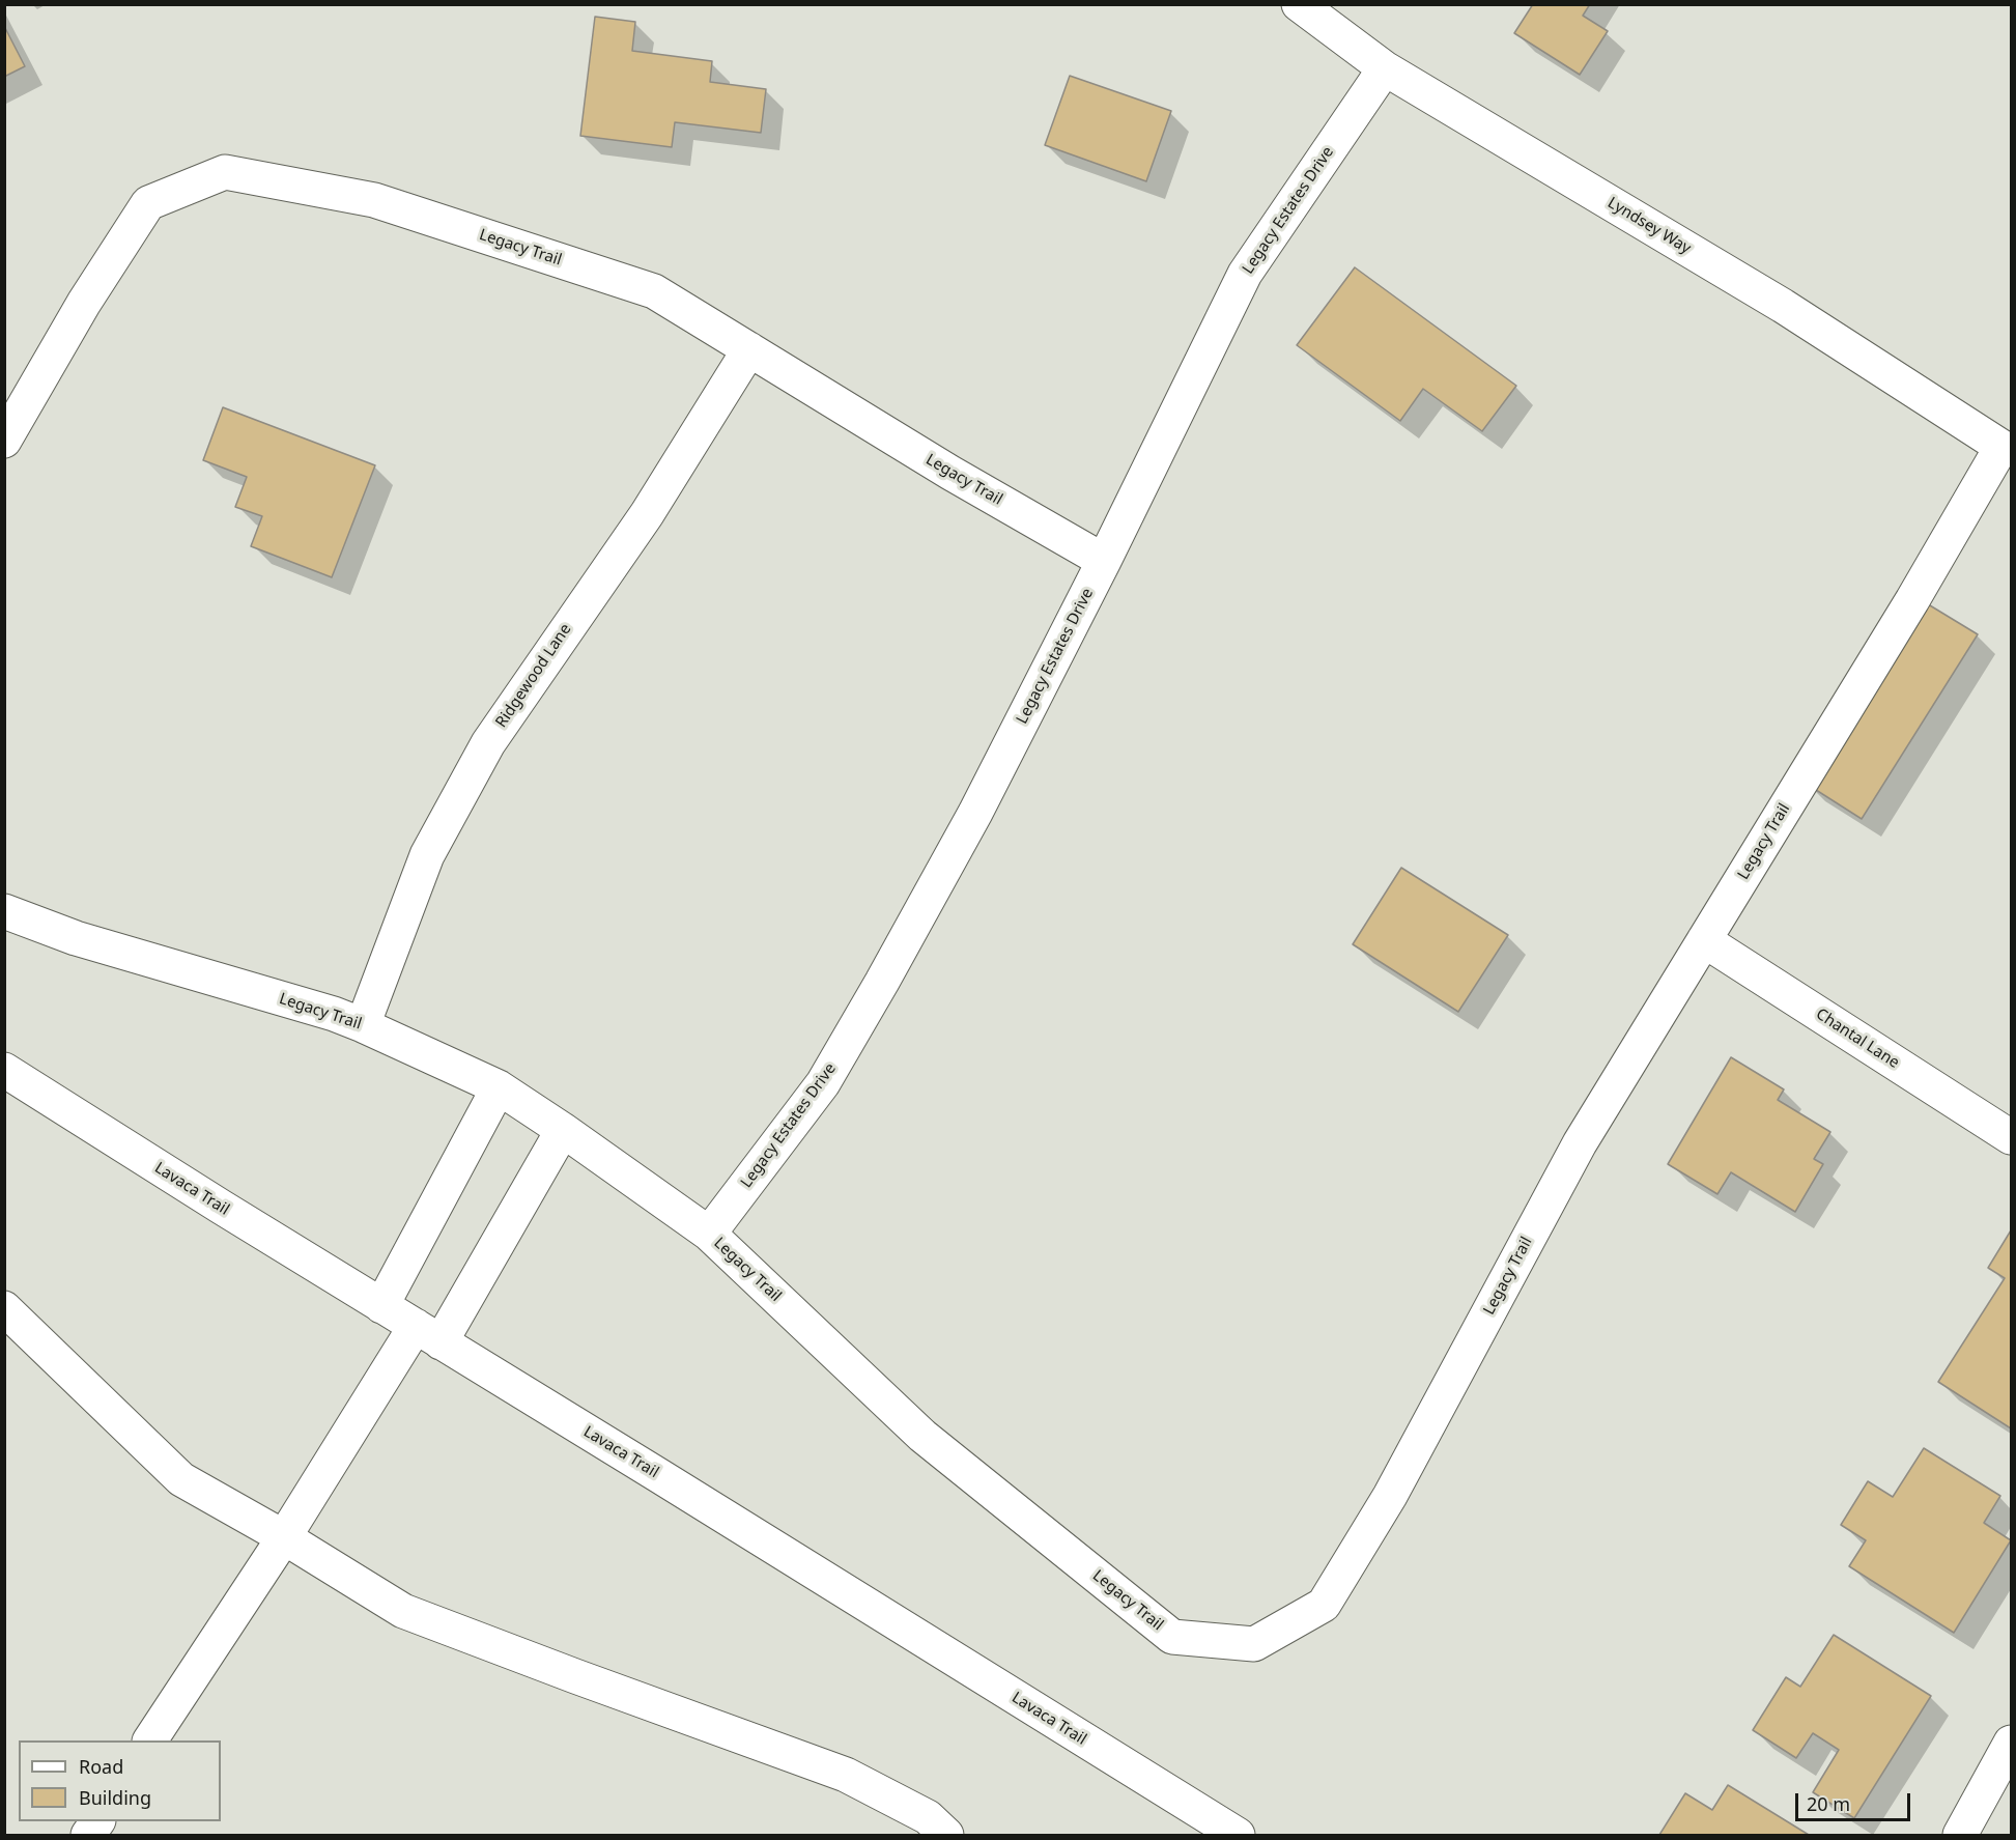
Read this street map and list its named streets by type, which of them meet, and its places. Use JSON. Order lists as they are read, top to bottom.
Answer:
{
  "streets": {
    "street": [
      "Legacy Estates Drive",
      "Lyndsey Way",
      "Legacy Trail",
      "Ridgewood Lane",
      "Chantal Lane",
      "Lavaca Trail"
    ]
  },
  "crossings": [
    ["Legacy Estates Drive", "Lyndsey Way"],
    ["Legacy Estates Drive", "Legacy Trail"],
    ["Lyndsey Way", "Legacy Trail"],
    ["Legacy Trail", "Ridgewood Lane"],
    ["Legacy Trail", "Chantal Lane"]
  ],
  "legend": ["Road", "Building"],
  "scale_bar": "20 m"
}
